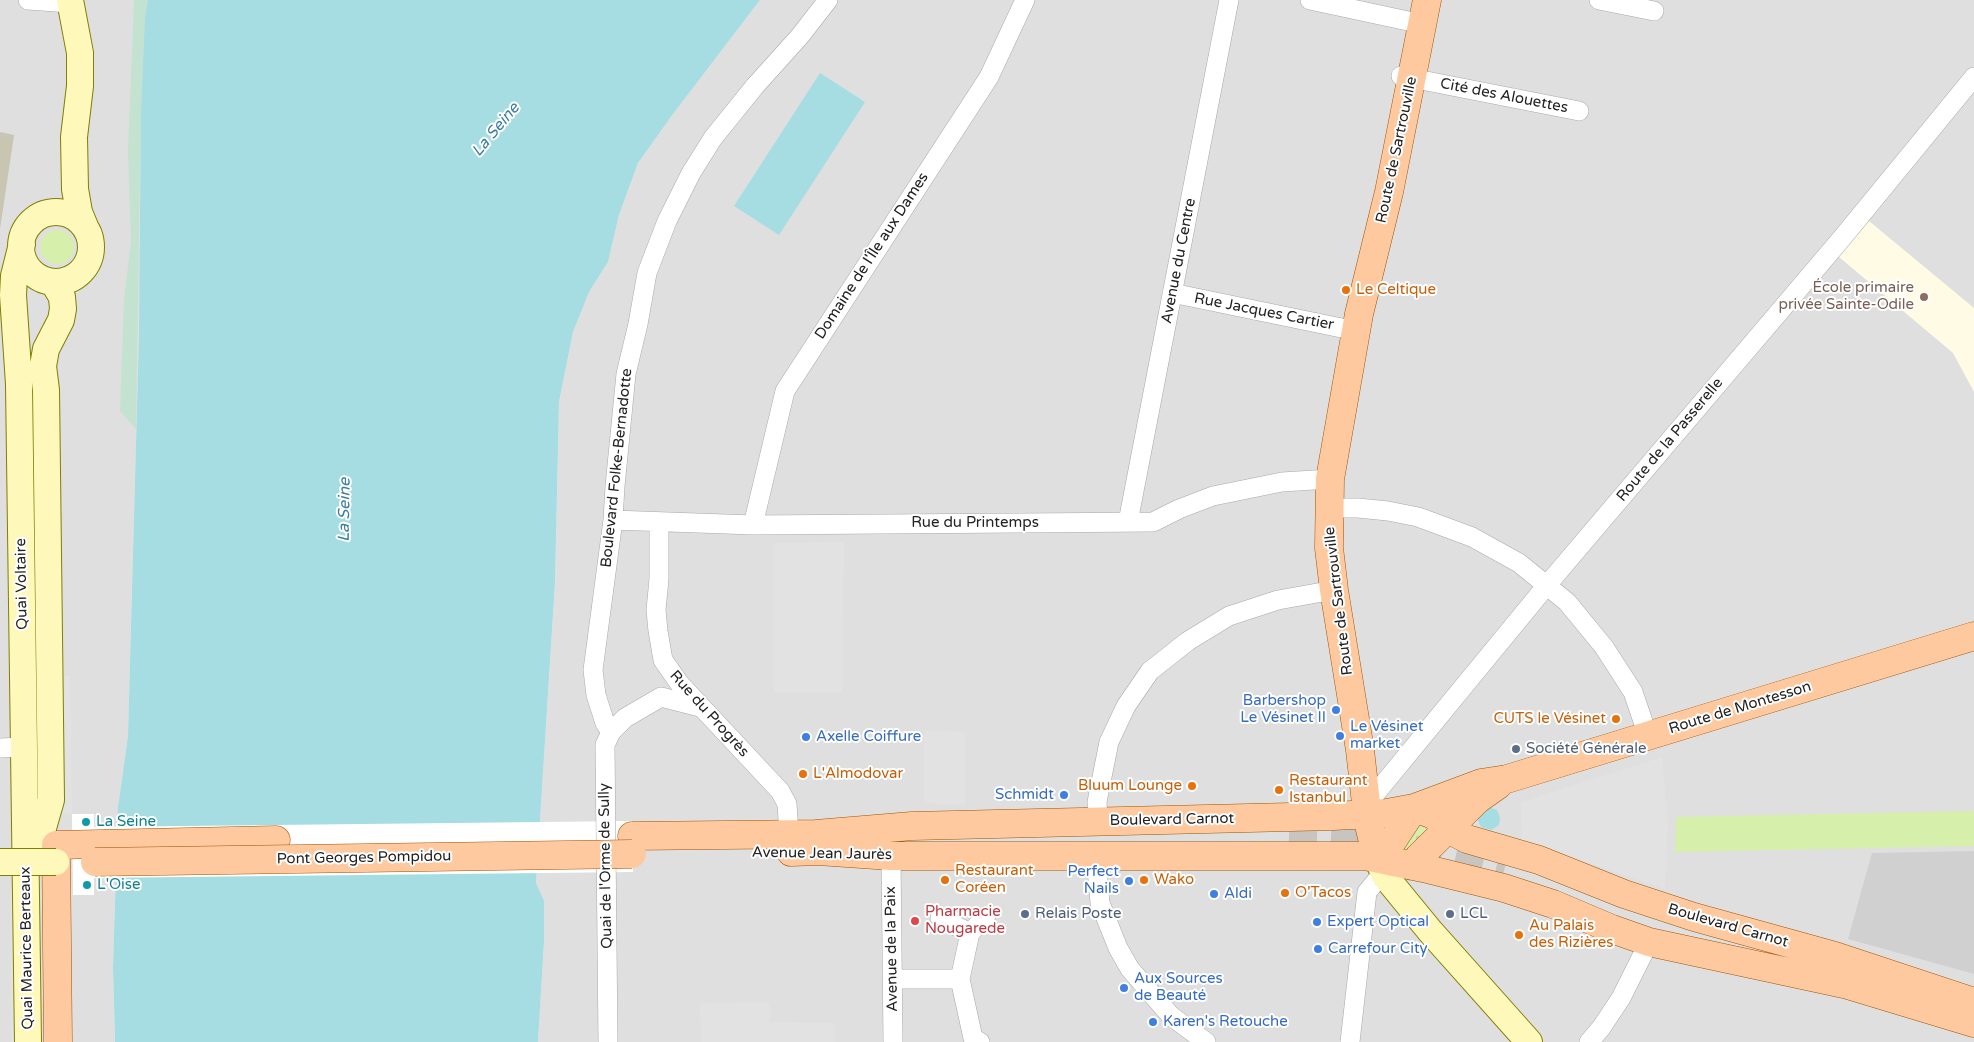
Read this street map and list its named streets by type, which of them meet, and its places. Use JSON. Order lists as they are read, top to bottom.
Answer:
{
  "streets": {
    "main road": [
      "Route de Sartrouville",
      "Quai Voltaire",
      "Route de Montesson",
      "Boulevard Carnot",
      "Avenue Jean Jaurès",
      "Pont Georges Pompidou",
      "Quai Maurice Berteaux"
    ],
    "street": [
      "Cité des Alouettes",
      "Domaine de l'Île aux Dames",
      "Avenue du Centre",
      "Rue Jacques Cartier",
      "Route de la Passerelle",
      "Boulevard Folke-Bernadotte",
      "Rue du Printemps",
      "Rue du Progrès",
      "Quai de l'Orme de Sully",
      "Avenue de la Paix"
    ]
  },
  "crossings": [
    ["Cité des Alouettes", "Route de Sartrouville"],
    ["Route de Sartrouville", "Rue Jacques Cartier"],
    ["Route de Sartrouville", "Route de la Passerelle"],
    ["Route de Sartrouville", "Rue du Printemps"],
    ["Route de Sartrouville", "Boulevard Carnot"],
    ["Domaine de l'Île aux Dames", "Rue du Printemps"],
    ["Avenue du Centre", "Rue Jacques Cartier"],
    ["Avenue du Centre", "Rue du Printemps"],
    ["Route de la Passerelle", "Boulevard Carnot"],
    ["Boulevard Folke-Bernadotte", "Rue du Printemps"],
    ["Boulevard Folke-Bernadotte", "Quai de l'Orme de Sully"],
    ["Rue du Printemps", "Rue du Progrès"],
    ["Quai Voltaire", "Pont Georges Pompidou"],
    ["Quai Voltaire", "Quai Maurice Berteaux"],
    ["Route de Montesson", "Boulevard Carnot"],
    ["Rue du Progrès", "Avenue Jean Jaurès"],
    ["Boulevard Carnot", "Avenue Jean Jaurès"],
    ["Avenue Jean Jaurès", "Pont Georges Pompidou"],
    ["Avenue Jean Jaurès", "Avenue de la Paix"],
    ["Pont Georges Pompidou", "Quai Maurice Berteaux"]
  ],
  "water": ["La Seine"],
  "places": [
    "Le Celtique",
    "École primaire privée Sainte-Odile",
    "Barbershop Le Vésinet II",
    "CUTS le Vésinet",
    "Le Vésinet market",
    "Axelle Coiffure",
    "Société Générale",
    "L'Almodovar",
    "Bluum Lounge",
    "Restaurant Istanbul",
    "Schmidt",
    "La Seine",
    "Restaurant Coréen",
    "Wako",
    "Perfect Nails",
    "L'Oise",
    "O'Tacos",
    "Aldi",
    "Relais Poste",
    "LCL",
    "Pharmacie Nougarede",
    "Expert Optical",
    "Au Palais des Rizières",
    "Carrefour City",
    "Aux Sources de Beauté",
    "Karen's Retouche"
  ]
}
